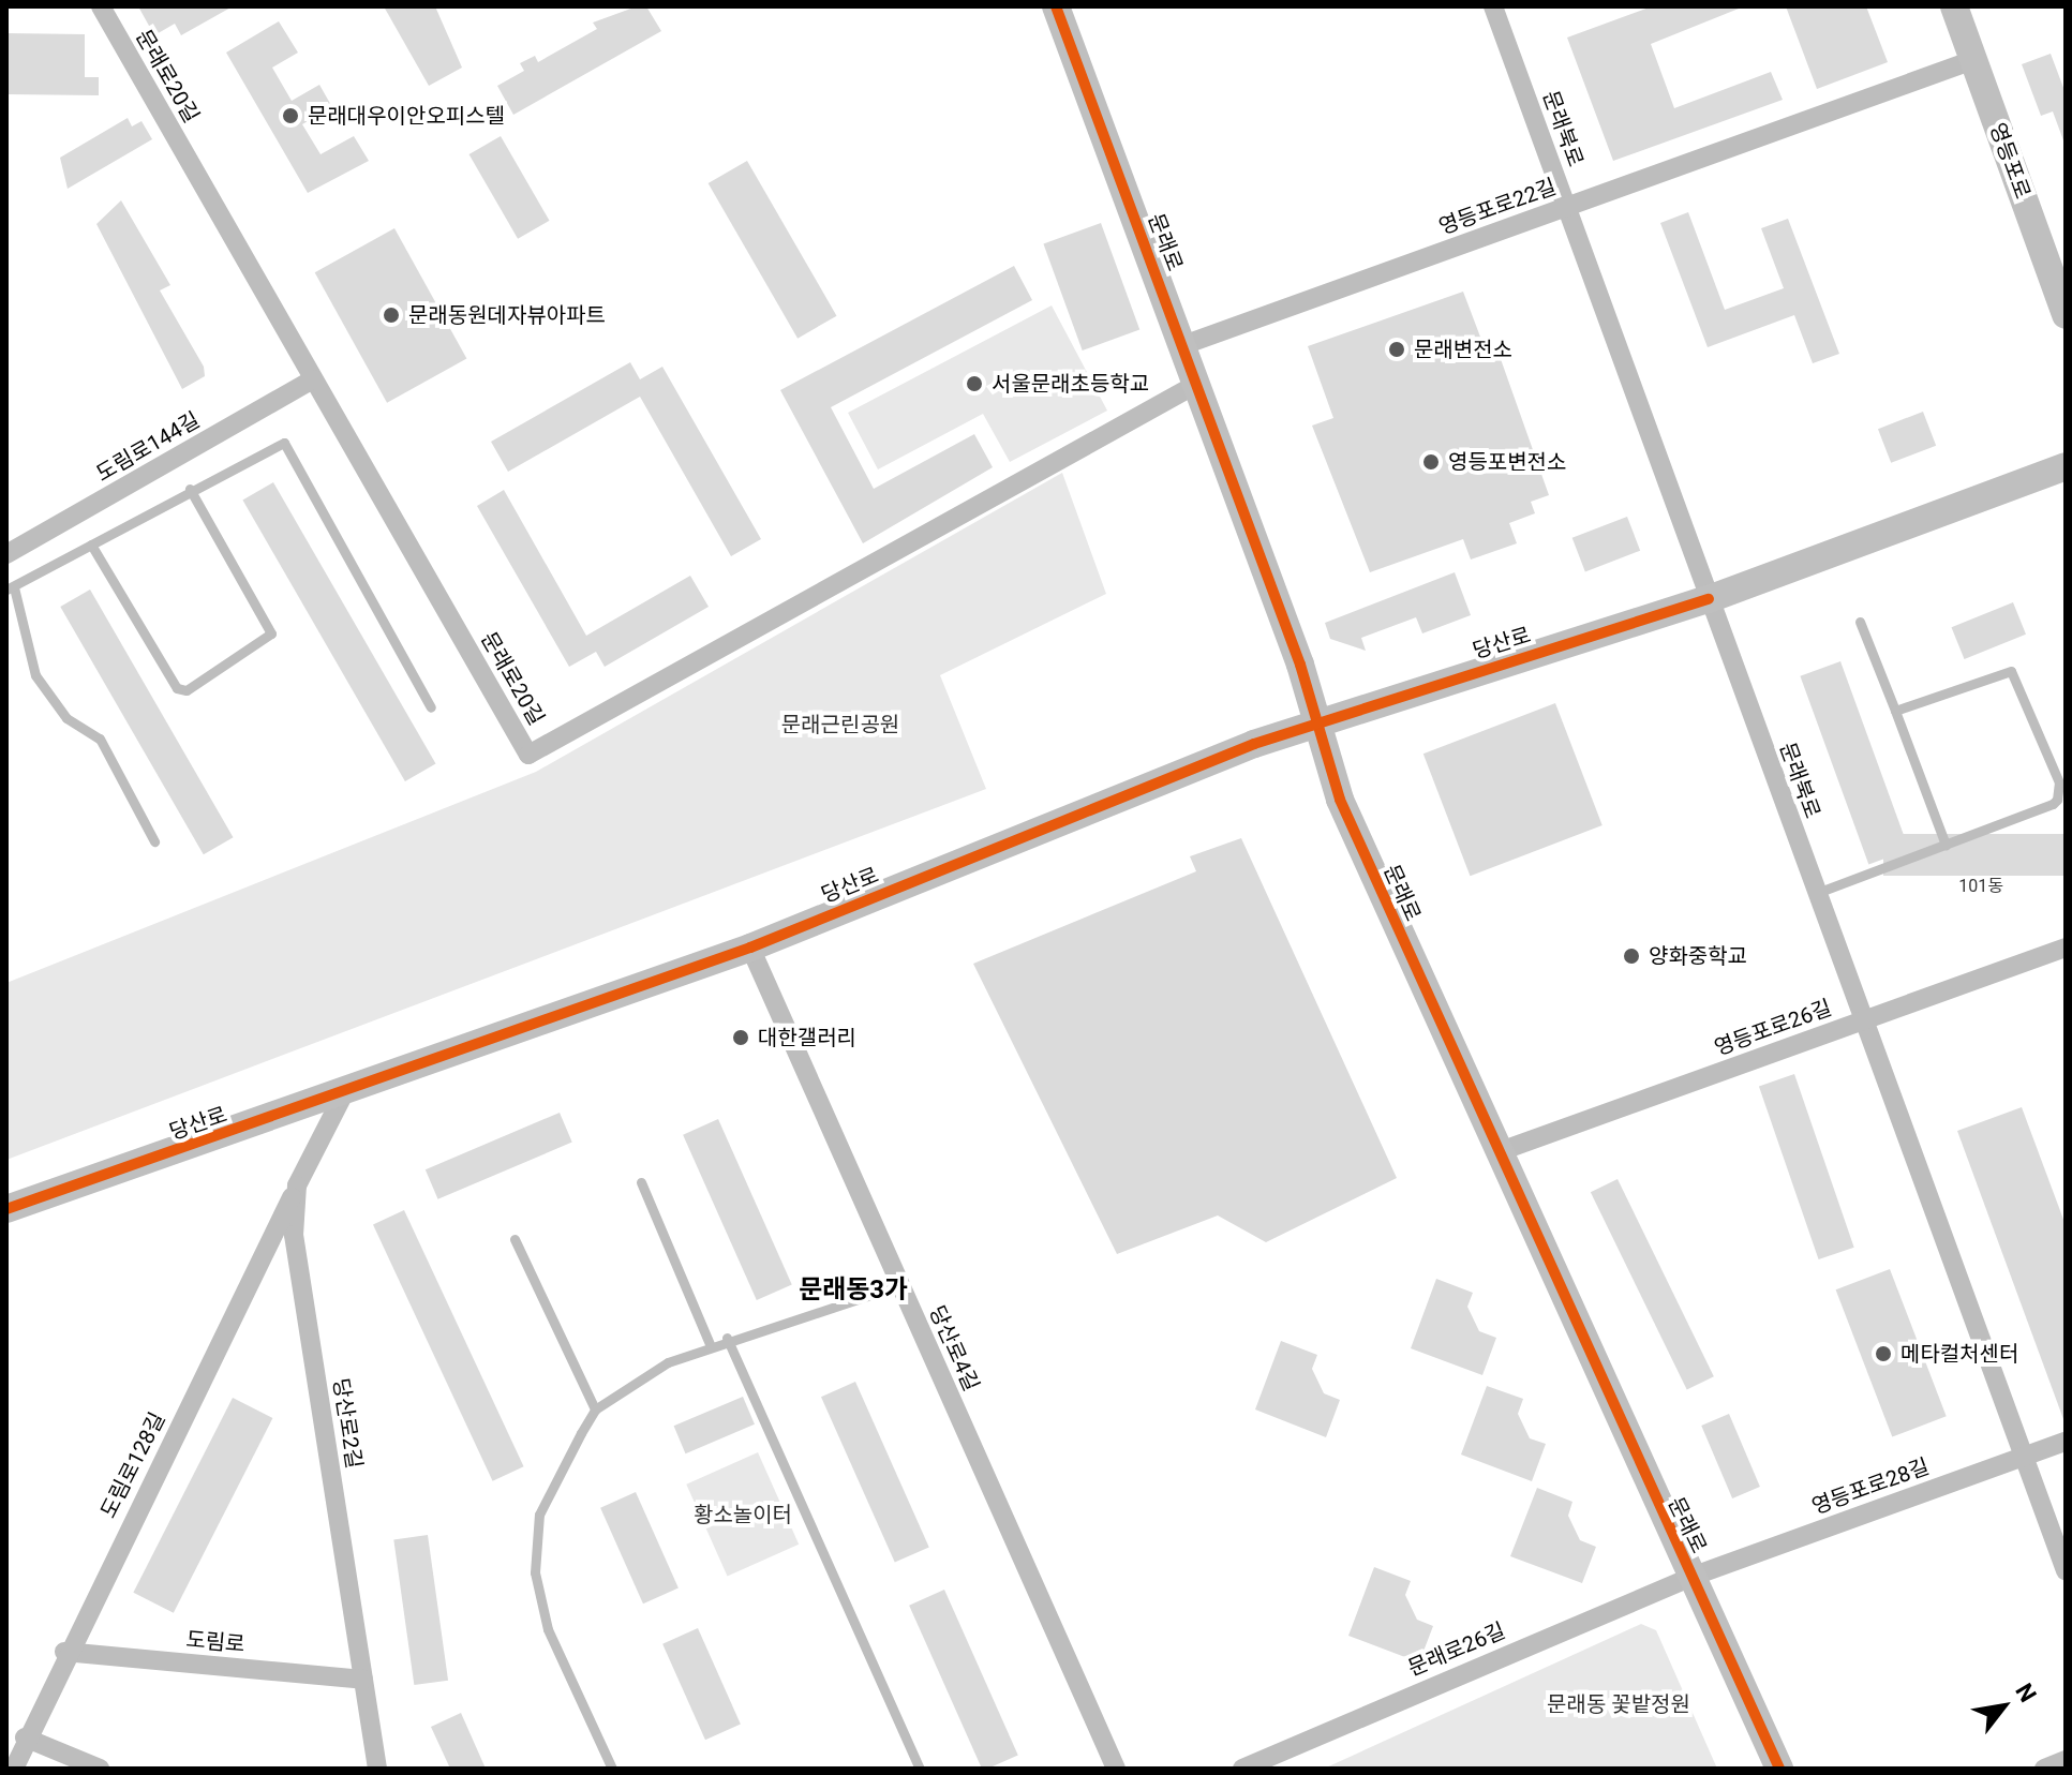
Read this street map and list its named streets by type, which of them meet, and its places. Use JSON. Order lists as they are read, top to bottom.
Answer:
{
  "streets": {
    "main road": ["영등포로", "문래로", "당산로"],
    "street": [
      "문래로20길",
      "문래북로",
      "영등포로22길",
      "도림로144길",
      "영등포로26길",
      "당산로4길",
      "당산로2길",
      "도림로128길",
      "영등포로28길",
      "도림로",
      "문래로26길"
    ]
  },
  "crossings": [
    ["문래로20길", "문래로"],
    ["문래로20길", "도림로144길"],
    ["문래북로", "영등포로22길"],
    ["문래북로", "당산로"],
    ["문래북로", "영등포로26길"],
    ["문래북로", "영등포로28길"],
    ["영등포로", "영등포로22길"],
    ["영등포로22길", "문래로"],
    ["문래로", "당산로"],
    ["문래로", "영등포로26길"],
    ["문래로", "영등포로28길"],
    ["문래로", "문래로26길"],
    ["당산로", "당산로4길"],
    ["당산로", "당산로2길"],
    ["당산로2길", "도림로128길"],
    ["당산로2길", "도림로"],
    ["도림로128길", "도림로"],
    ["영등포로28길", "문래로26길"]
  ],
  "districts": ["문래동3가"],
  "parks": ["문래근린공원", "황소놀이터", "문래동 꽃밭정원"],
  "places": [
    "문래대우이안오피스텔",
    "문래동원데자뷰아파트",
    "문래변전소",
    "서울문래초등학교",
    "영등포변전소",
    "양화중학교",
    "대한갤러리",
    "메타컬처센터"
  ],
  "house_numbers": ["101동"],
  "north": "top right"
}
